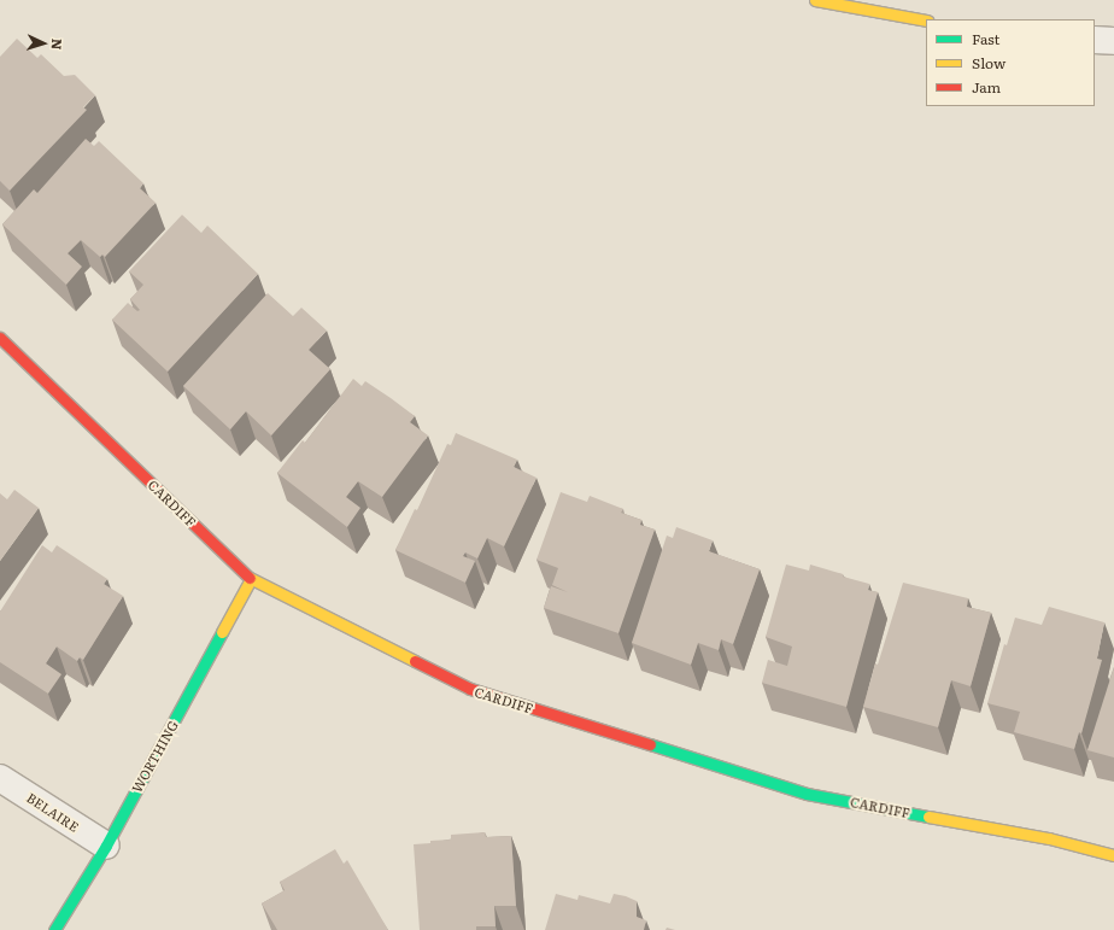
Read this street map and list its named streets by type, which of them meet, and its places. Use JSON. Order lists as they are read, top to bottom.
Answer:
{
  "streets": {
    "street": ["CARDIFF", "WORTHING", "BELAIRE"]
  },
  "crossings": [
    ["CARDIFF", "WORTHING"],
    ["WORTHING", "BELAIRE"]
  ],
  "legend": ["Fast", "Slow", "Jam"],
  "north": "right"
}
